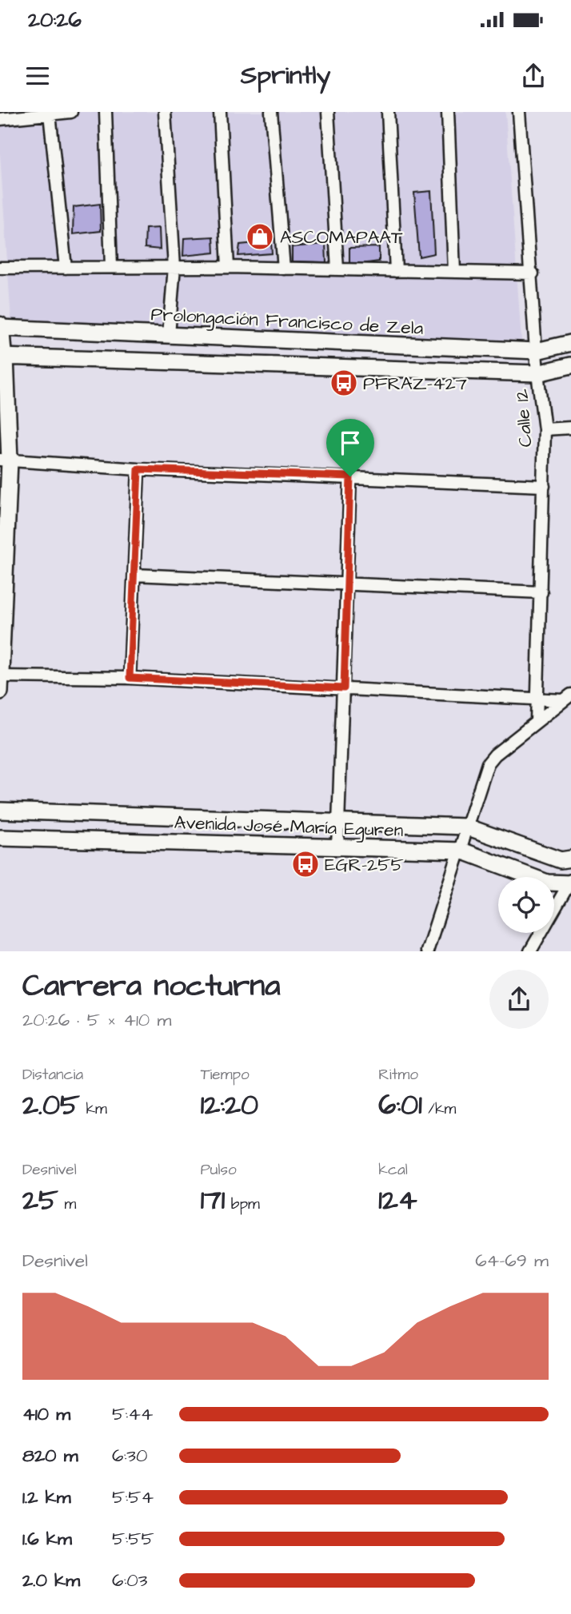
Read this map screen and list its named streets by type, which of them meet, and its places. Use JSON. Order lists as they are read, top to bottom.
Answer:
{
  "streets": {
    "street": ["Prolongación Francisco de Zela", "Calle 12", "Avenida José María Eguren"]
  },
  "crossings": [
    ["Prolongación Francisco de Zela", "Calle 12"]
  ],
  "places": {
    "shop": ["ASCOMAPAAT"],
    "bus stop": ["PFRAZ-427", "EGR-255"]
  },
  "page": {
    "status": "20:26",
    "header": "Sprintly",
    "heading": ["Carrera nocturna", "20:26 · 5 × 410 m"],
    "stats": [
      ["Distancia", "2.05 km"],
      ["Tiempo", "12:20"],
      ["Ritmo", "6:01 /km"],
      ["Desnivel", "25 m"],
      ["Pulso", "171 bpm"],
      ["kcal", "124"]
    ],
    "chart": ["Desnivel", "64–69 m"],
    "list": [
      {
        "name": "410 m",
        "note": "5:44"
      },
      {
        "name": "820 m",
        "note": "6:30"
      },
      {
        "name": "1.2 km",
        "note": "5:54"
      },
      {
        "name": "1.6 km",
        "note": "5:55"
      },
      {
        "name": "2.0 km",
        "note": "6:03"
      }
    ]
  }
}
